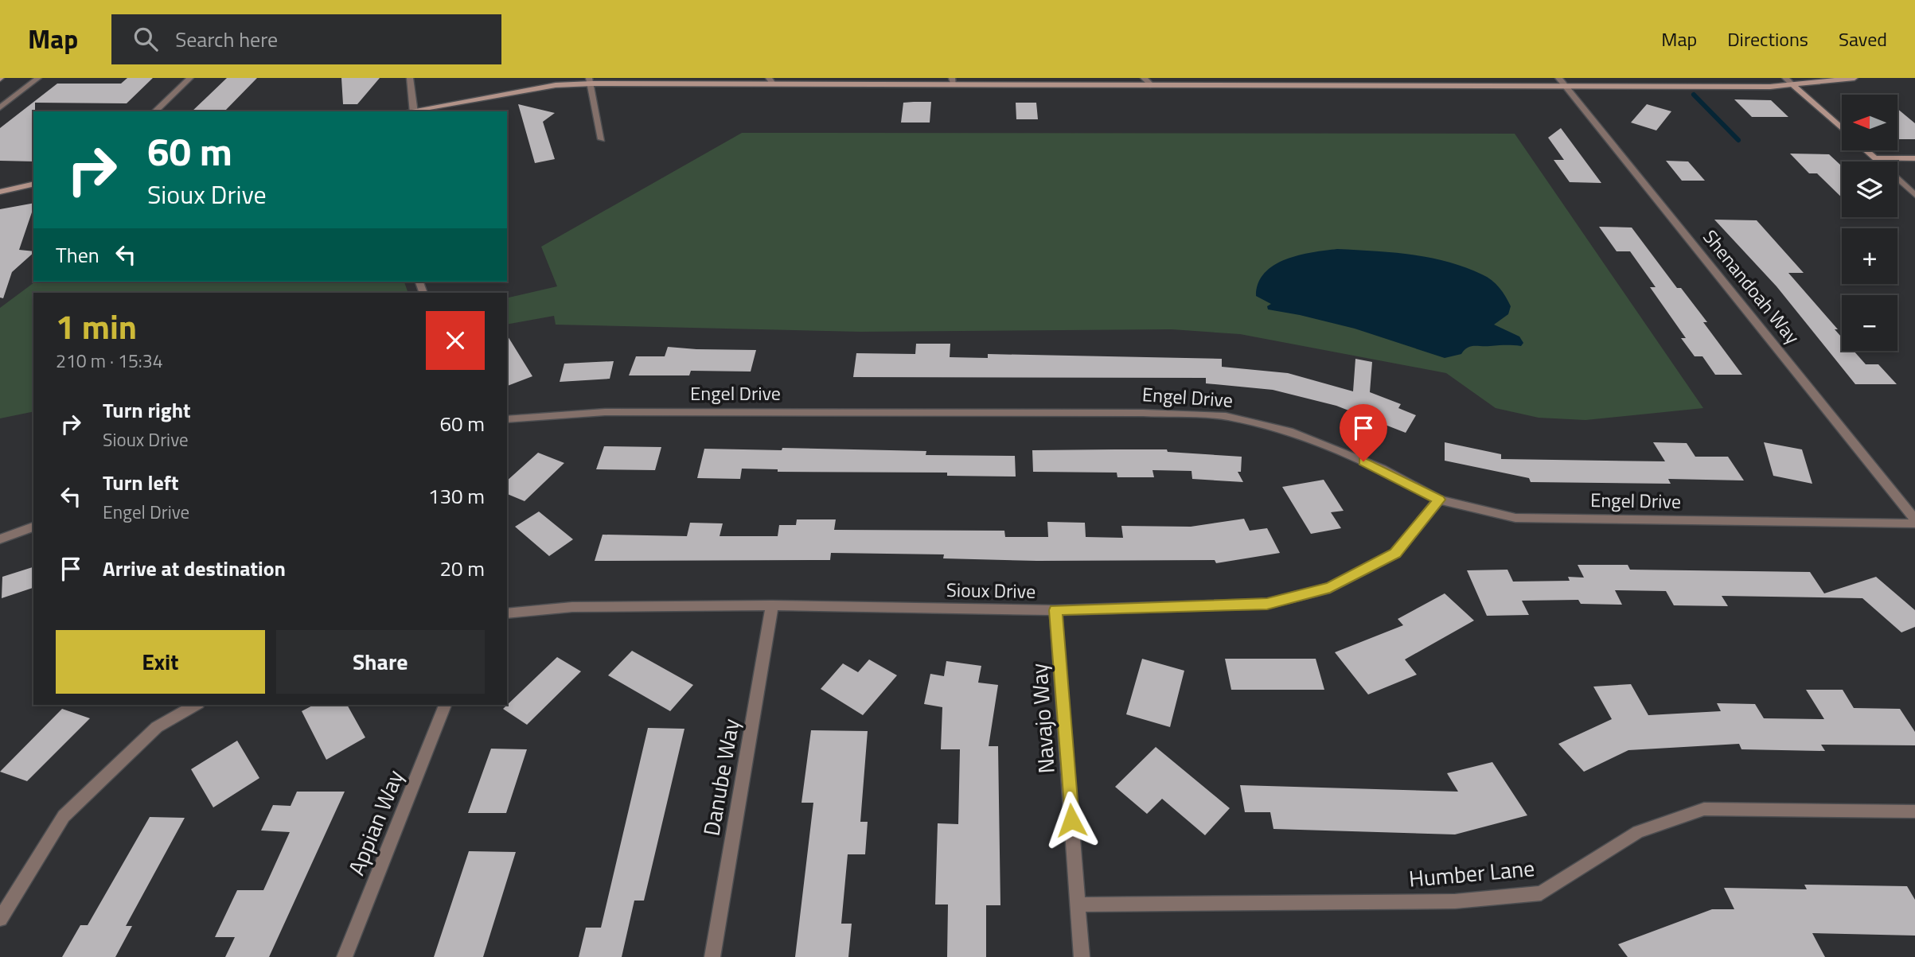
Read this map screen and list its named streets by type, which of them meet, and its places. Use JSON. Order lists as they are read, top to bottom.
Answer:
{
  "streets": {
    "street": [
      "Shenandoah Way",
      "Engel Drive",
      "Sioux Drive",
      "Navajo Way",
      "Danube Way",
      "Appian Way",
      "Humber Lane"
    ]
  },
  "crossings": [
    ["Shenandoah Way", "Engel Drive"],
    ["Engel Drive", "Sioux Drive"],
    ["Sioux Drive", "Navajo Way"],
    ["Sioux Drive", "Danube Way"],
    ["Navajo Way", "Humber Lane"]
  ],
  "north": "left",
  "page": {
    "header": "Map",
    "search": "Search here",
    "nav": ["Map", "Directions", "Saved"],
    "map_buttons": ["+", "−"],
    "turn": ["60 m", "Sioux Drive"],
    "then": "Then",
    "heading": ["1 min", "210 m · 15:34"],
    "list": [
      {
        "name": "Turn right",
        "note": "Sioux Drive",
        "value": "60 m"
      },
      {
        "name": "Turn left",
        "note": "Engel Drive",
        "value": "130 m"
      },
      {
        "name": "Arrive at destination",
        "value": "20 m"
      }
    ],
    "buttons": ["Exit", "Share"]
  }
}
